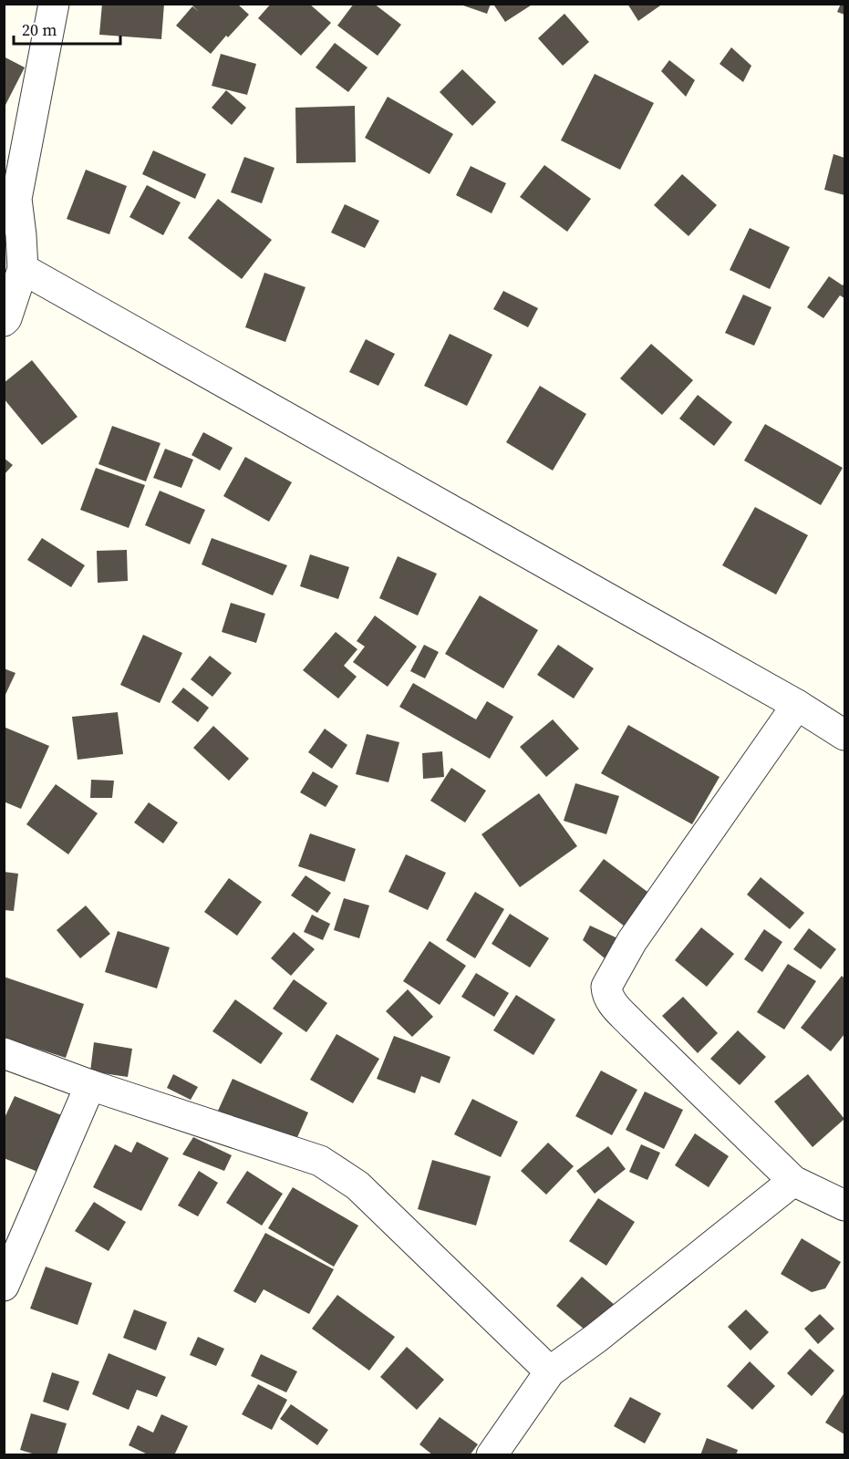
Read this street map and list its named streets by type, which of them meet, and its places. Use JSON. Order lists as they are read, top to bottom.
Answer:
{
  "scale_bar": "20 m"
}
